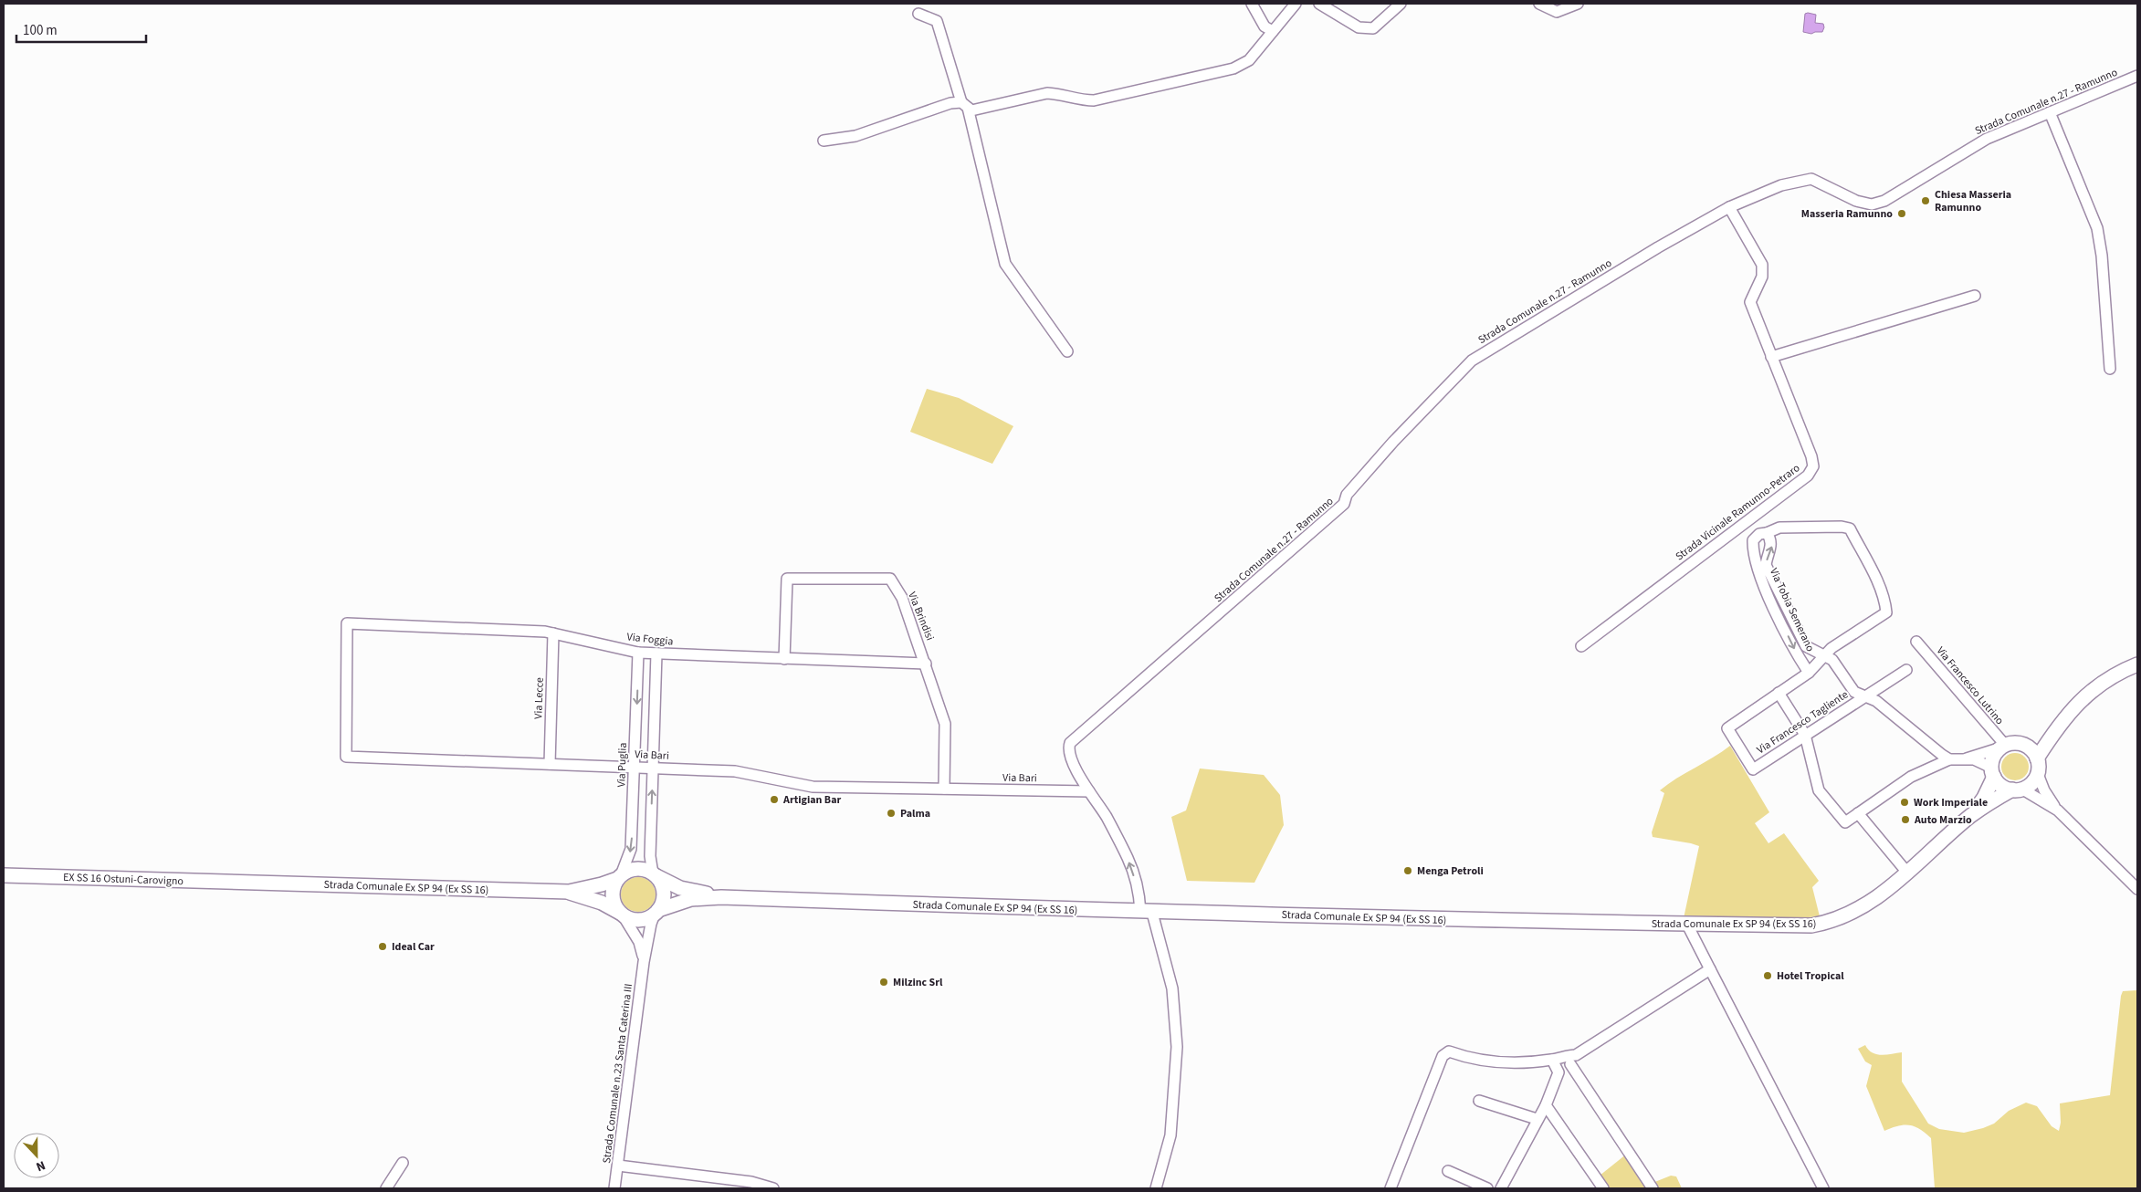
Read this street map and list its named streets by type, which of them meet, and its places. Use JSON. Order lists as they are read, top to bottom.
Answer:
{
  "streets": {
    "main road": ["EX SS 16 Ostuni-Carovigno", "Strada Comunale Ex SP 94 (Ex SS 16)"],
    "street": [
      "Strada Comunale n.27 - Ramunno",
      "Strada Vicinale Ramunno-Petraro",
      "Via Tobia Semerano",
      "Via Brindisi",
      "Via Foggia",
      "Via Francesco Lutrino",
      "Via Lecce",
      "Via Francesco Tagliente",
      "Via Bari",
      "Via Puglia",
      "Strada Comunale n.23 Santa Caterina III"
    ]
  },
  "crossings": [
    ["Strada Comunale n.27 - Ramunno", "Strada Vicinale Ramunno-Petraro"],
    ["Strada Comunale n.27 - Ramunno", "Via Bari"],
    ["Via Tobia Semerano", "Via Francesco Tagliente"],
    ["Via Brindisi", "Via Foggia"],
    ["Via Brindisi", "Via Bari"],
    ["Via Foggia", "Via Lecce"],
    ["Via Foggia", "Via Bari"],
    ["Via Foggia", "Via Puglia"],
    ["Via Francesco Lutrino", "Strada Comunale Ex SP 94 (Ex SS 16)"],
    ["Via Lecce", "Via Bari"],
    ["Via Bari", "Via Puglia"],
    ["Via Puglia", "Strada Comunale Ex SP 94 (Ex SS 16)"],
    ["Via Puglia", "Strada Comunale n.23 Santa Caterina III"],
    ["EX SS 16 Ostuni-Carovigno", "Strada Comunale Ex SP 94 (Ex SS 16)"],
    ["Strada Comunale Ex SP 94 (Ex SS 16)", "Strada Comunale n.23 Santa Caterina III"]
  ],
  "places": [
    "Chiesa Masseria Ramunno",
    "Masseria Ramunno",
    "Artigian Bar",
    "Work Imperiale",
    "Palma",
    "Auto Marzio",
    "Menga Petroli",
    "Ideal Car",
    "Hotel Tropical",
    "Milzinc Srl"
  ],
  "scale_bar": "100 m",
  "north": "bottom"
}
